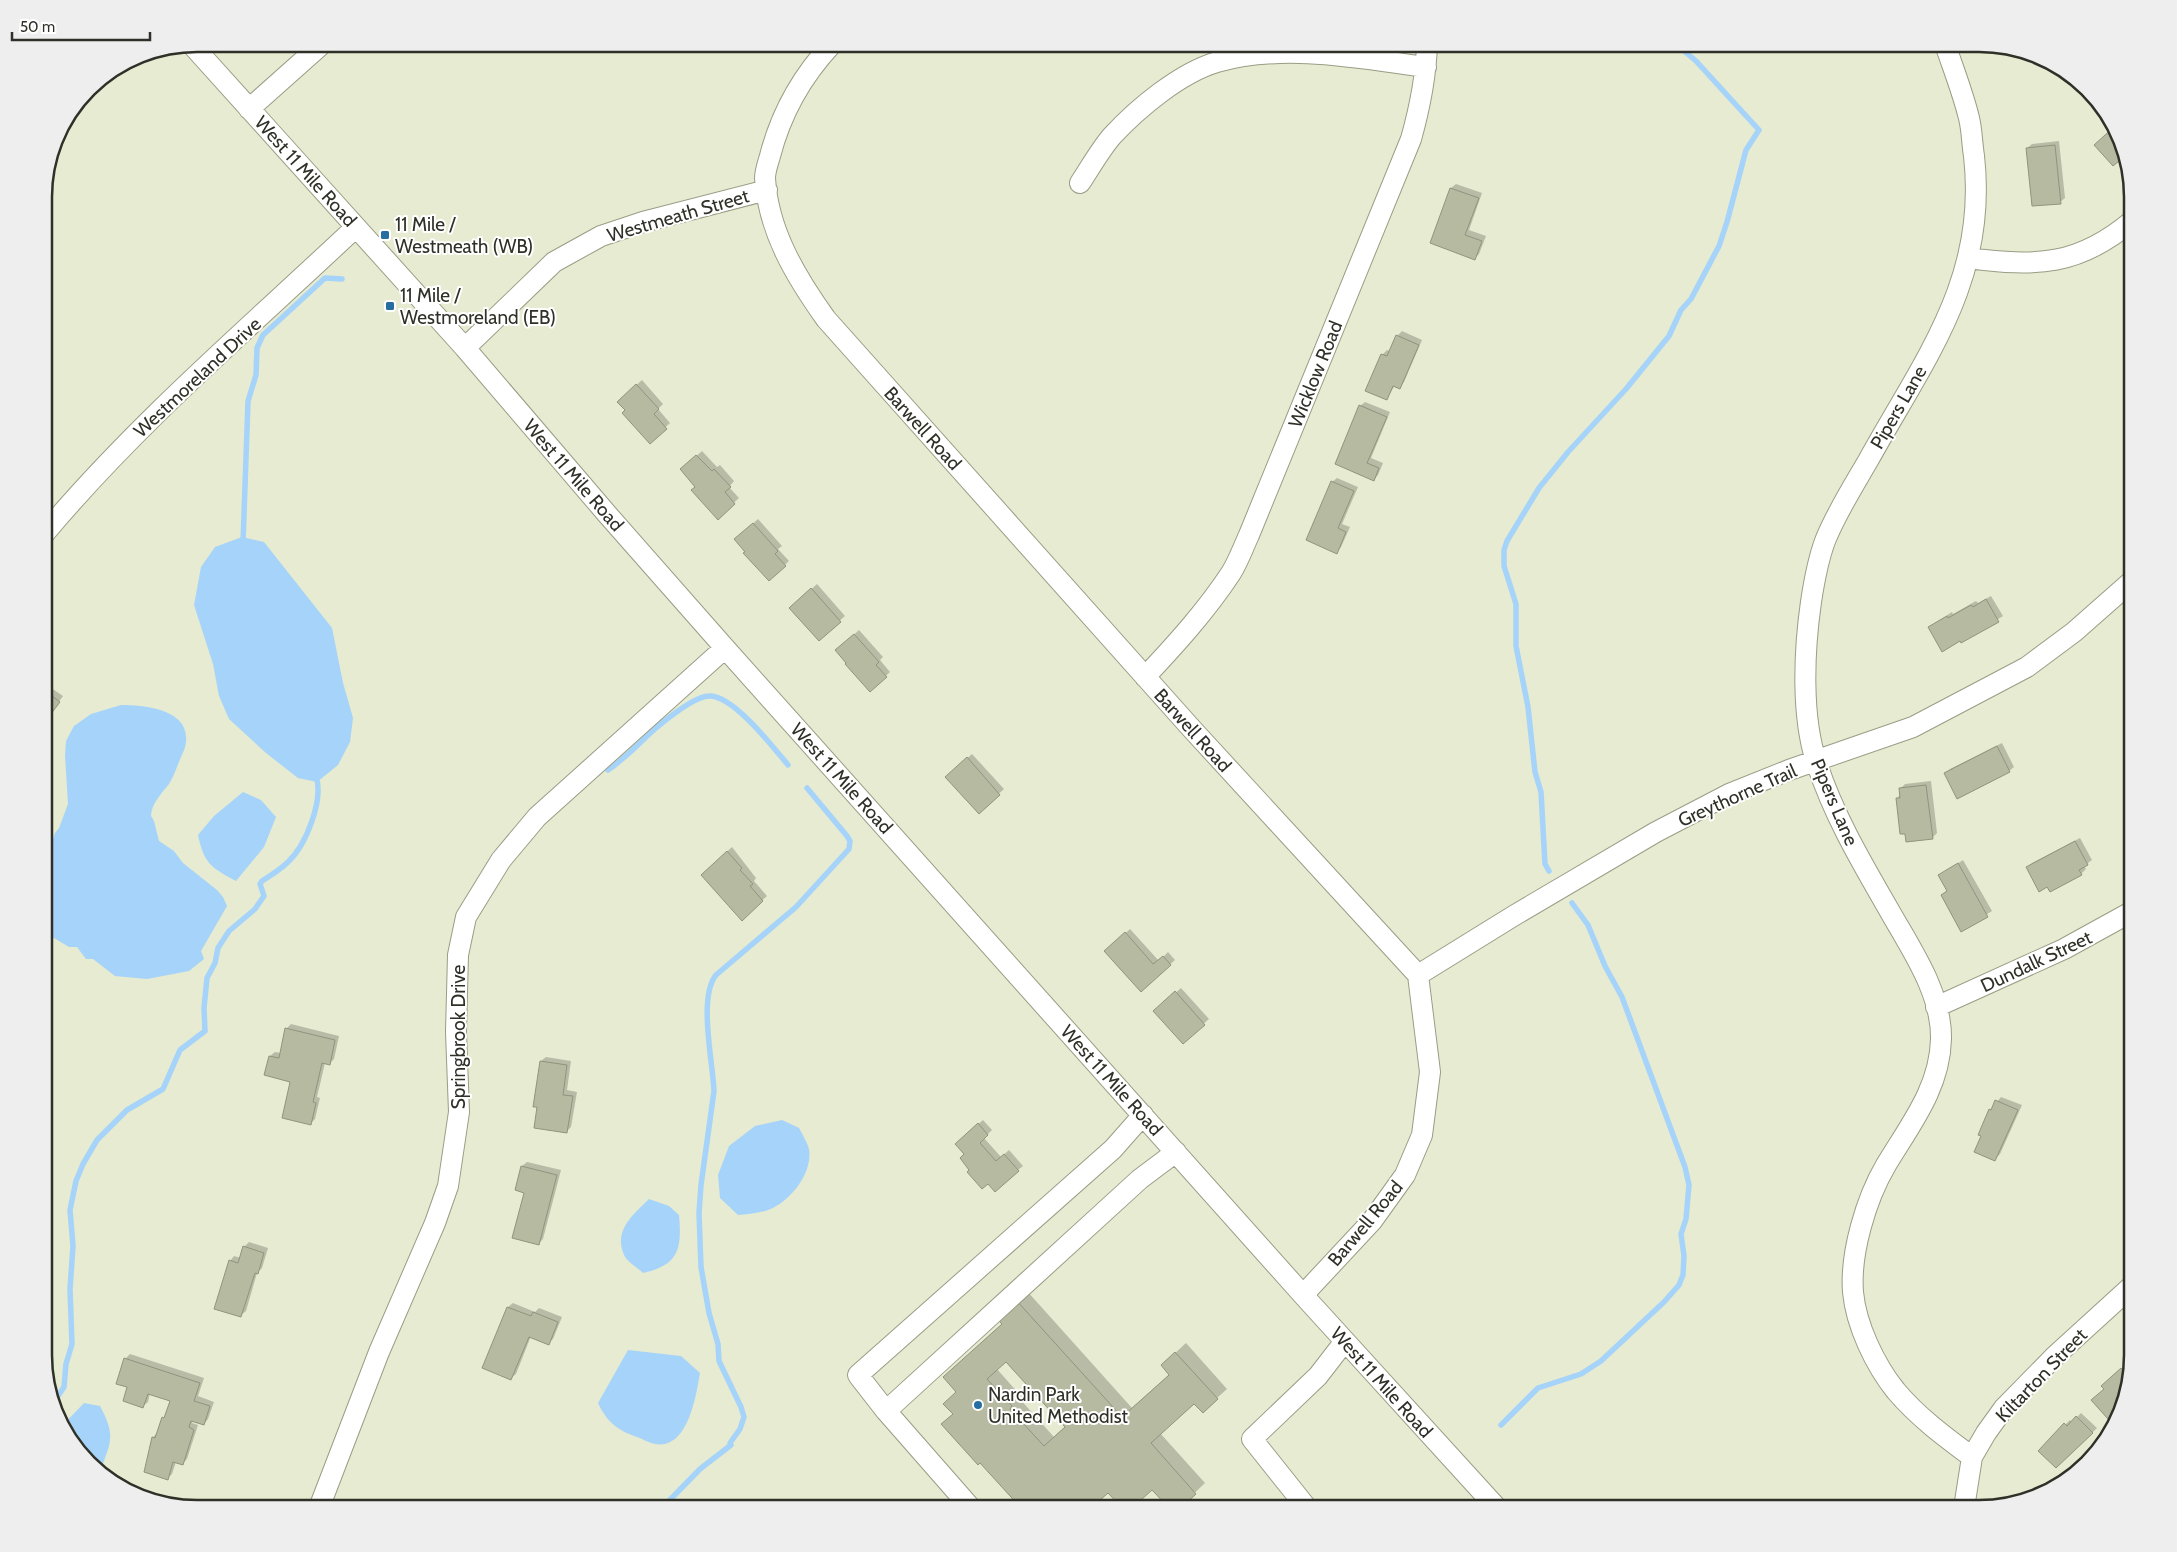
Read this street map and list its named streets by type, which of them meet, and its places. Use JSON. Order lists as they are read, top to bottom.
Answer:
{
  "streets": {
    "street": [
      "West 11 Mile Road",
      "Westmeath Street",
      "Wicklow Road",
      "Westmoreland Drive",
      "Pipers Lane",
      "Barwell Road",
      "Greythorne Trail",
      "Dundalk Street",
      "Springbrook Drive",
      "Kiltarton Street"
    ]
  },
  "crossings": [
    ["West 11 Mile Road", "Westmeath Street"],
    ["West 11 Mile Road", "Westmoreland Drive"],
    ["West 11 Mile Road", "Barwell Road"],
    ["West 11 Mile Road", "Springbrook Drive"],
    ["Westmeath Street", "Barwell Road"],
    ["Wicklow Road", "Barwell Road"],
    ["Pipers Lane", "Greythorne Trail"],
    ["Pipers Lane", "Dundalk Street"],
    ["Pipers Lane", "Kiltarton Street"],
    ["Barwell Road", "Greythorne Trail"]
  ],
  "places": {
    "transit": ["11 Mile / Westmeath (WB)", "11 Mile / Westmoreland (EB)"],
    "other": ["Nardin Park United Methodist"]
  },
  "scale_bar": "50 m"
}
